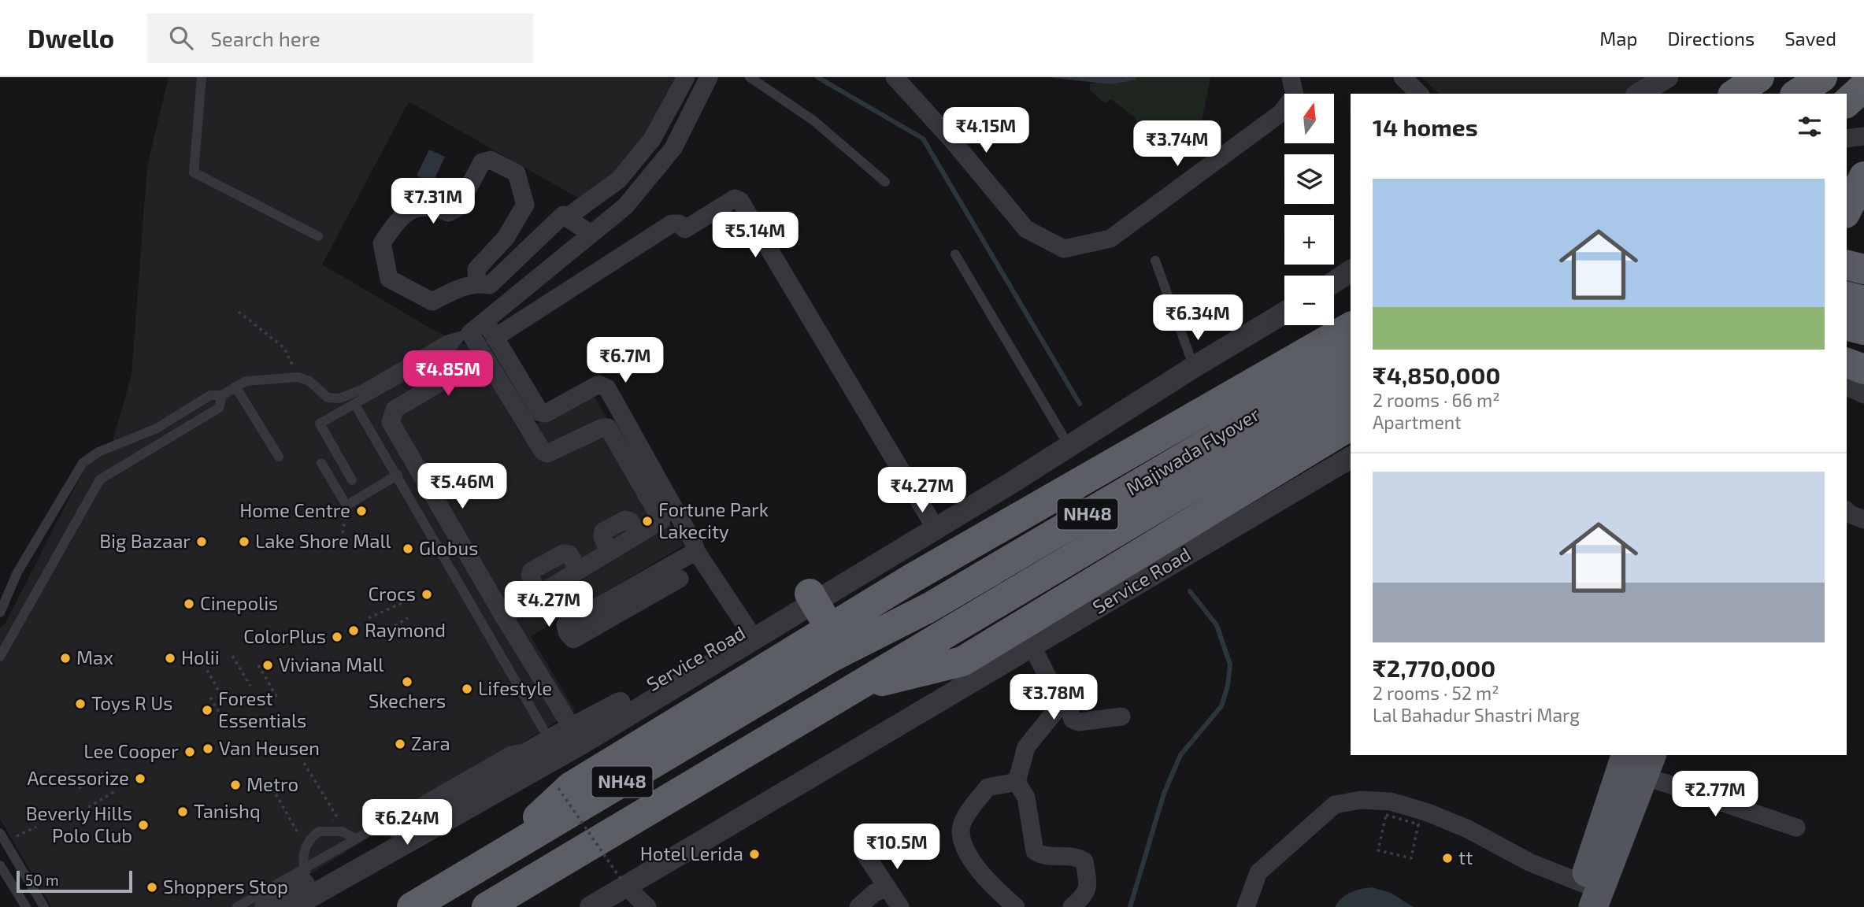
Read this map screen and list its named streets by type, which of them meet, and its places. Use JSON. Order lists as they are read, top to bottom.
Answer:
{
  "streets": {
    "highway": ["Majiwada Flyover", "NH48"],
    "street": ["Service Road"]
  },
  "crossings": [
    ["Majiwada Flyover", "NH48"]
  ],
  "places": [
    "Home Centre",
    "Fortune Park Lakecity",
    "Big Bazaar",
    "Lake Shore Mall",
    "Globus",
    "Crocs",
    "Cinepolis",
    "Raymond",
    "ColorPlus",
    "Max",
    "Holii",
    "Viviana Mall",
    "Skechers",
    "Lifestyle",
    "Toys R Us",
    "Forest Essentials",
    "Zara",
    "Van Heusen",
    "Lee Cooper",
    "Accessorize",
    "Metro",
    "Tanishq",
    "Beverly Hills Polo Club",
    "Hotel Lerida",
    "tt",
    "Shoppers Stop"
  ],
  "scale_bar": "50 m",
  "north": "top",
  "page": {
    "header": "Dwello",
    "search": "Search here",
    "nav": ["Map", "Directions", "Saved"],
    "map_buttons": ["+", "−"],
    "heading": "14 homes",
    "price": [
      "₹4.15M",
      "₹3.74M",
      "₹7.31M",
      "₹5.14M",
      "₹6.34M",
      "₹6.7M",
      "₹4.85M",
      "₹5.46M",
      "₹4.27M",
      "₹4.27M",
      "₹3.78M",
      "₹2.77M",
      "₹6.24M",
      "₹10.5M"
    ],
    "list": [
      {
        "name": "₹4,850,000",
        "note": "2 rooms · 66 m² · Apartment"
      },
      {
        "name": "₹2,770,000",
        "note": "2 rooms · 52 m² · Lal Bahadur Shastri Marg"
      }
    ],
    "scale": "50 m"
  }
}
